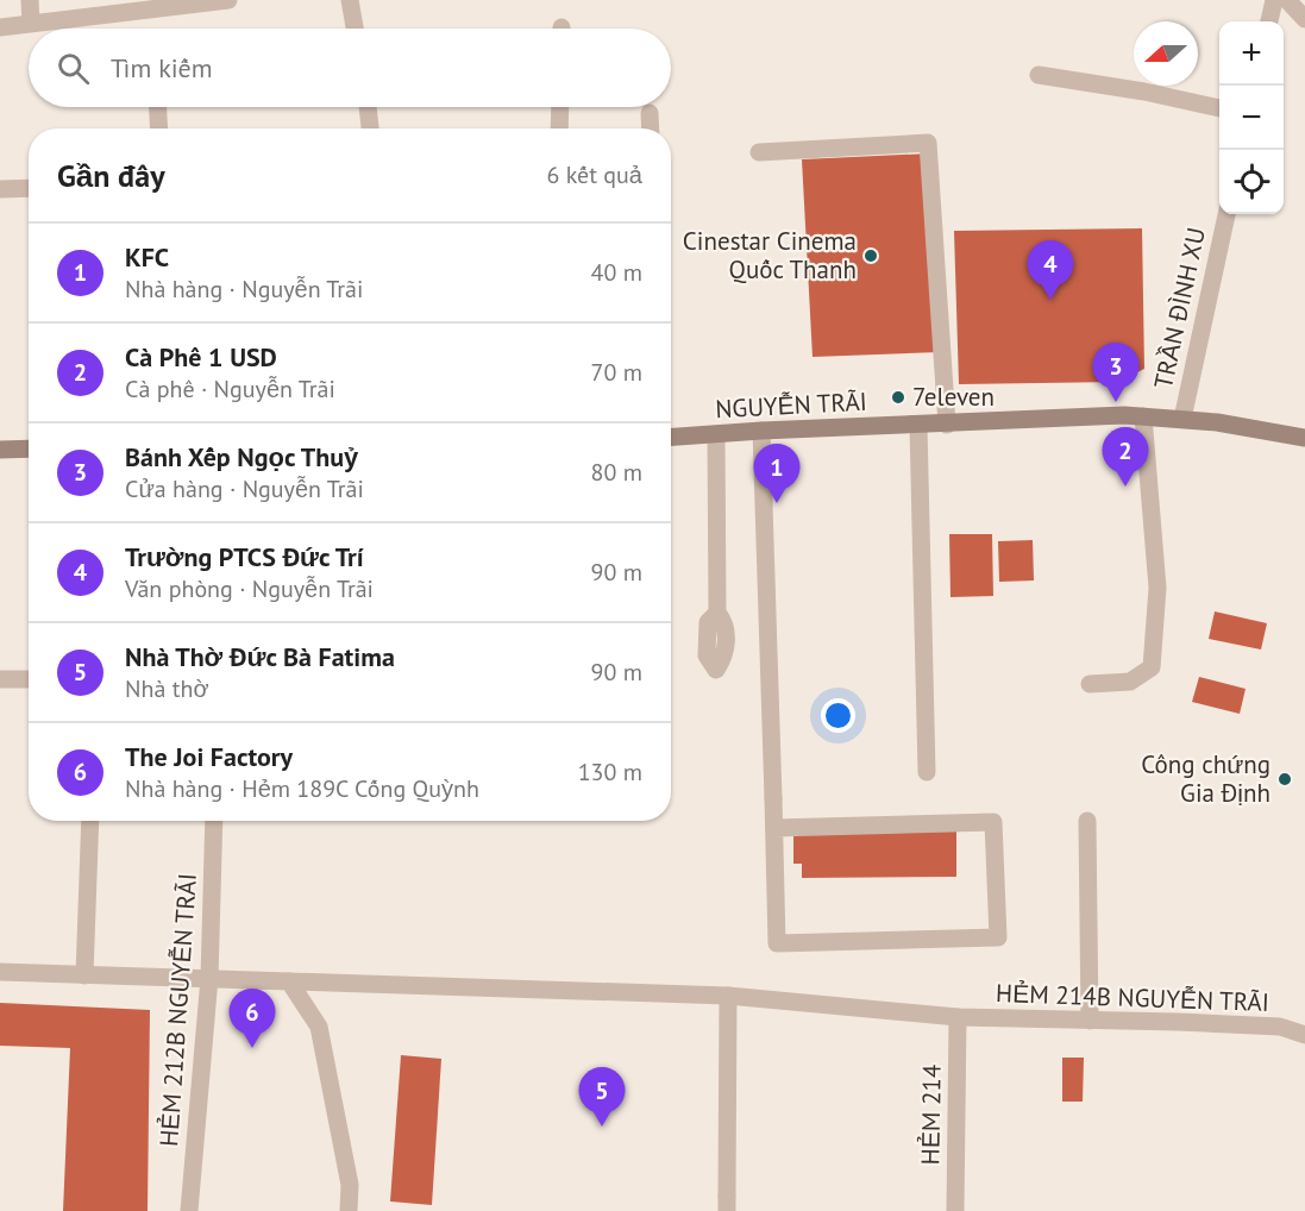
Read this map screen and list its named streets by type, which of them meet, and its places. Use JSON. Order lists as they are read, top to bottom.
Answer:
{
  "streets": {
    "main road": ["NGUYỄN TRÃI"],
    "street": [
      "TRẦN ÐÌNH XU",
      "HẺM 214B NGUYỄN TRÃI",
      "HẺM 212B NGUYỄN TRÃI",
      "HẺM 214"
    ]
  },
  "crossings": [
    ["TRẦN ÐÌNH XU", "NGUYỄN TRÃI"],
    ["HẺM 214B NGUYỄN TRÃI", "HẺM 212B NGUYỄN TRÃI"],
    ["HẺM 214B NGUYỄN TRÃI", "HẺM 214"]
  ],
  "places": ["Cinestar Cinema Quốc Thanh", "7eleven", "Công chứng Gia Định"],
  "north": "left",
  "page": {
    "map_buttons": ["+", "−"],
    "search": "Tìm kiếm",
    "heading": ["Gần đây", "6 kết quả"],
    "list": [
      {
        "mark": "1",
        "name": "KFC",
        "note": "Nhà hàng · Nguyễn Trãi",
        "value": "40 m"
      },
      {
        "mark": "2",
        "name": "Cà Phê 1 USD",
        "note": "Cà phê · Nguyễn Trãi",
        "value": "70 m"
      },
      {
        "mark": "3",
        "name": "Bánh Xếp Ngọc Thuỷ",
        "note": "Cửa hàng · Nguyễn Trãi",
        "value": "80 m"
      },
      {
        "mark": "4",
        "name": "Trường PTCS Đức Trí",
        "note": "Văn phòng · Nguyễn Trãi",
        "value": "90 m"
      },
      {
        "mark": "5",
        "name": "Nhà Thờ Đức Bà Fatima",
        "note": "Nhà thờ",
        "value": "90 m"
      },
      {
        "mark": "6",
        "name": "The Joi Factory",
        "note": "Nhà hàng · Hẻm 189C Cống Quỳnh",
        "value": "130 m"
      }
    ],
    "pins": [
      "4",
      "3",
      "2",
      "1",
      "6",
      "5"
    ]
  }
}
